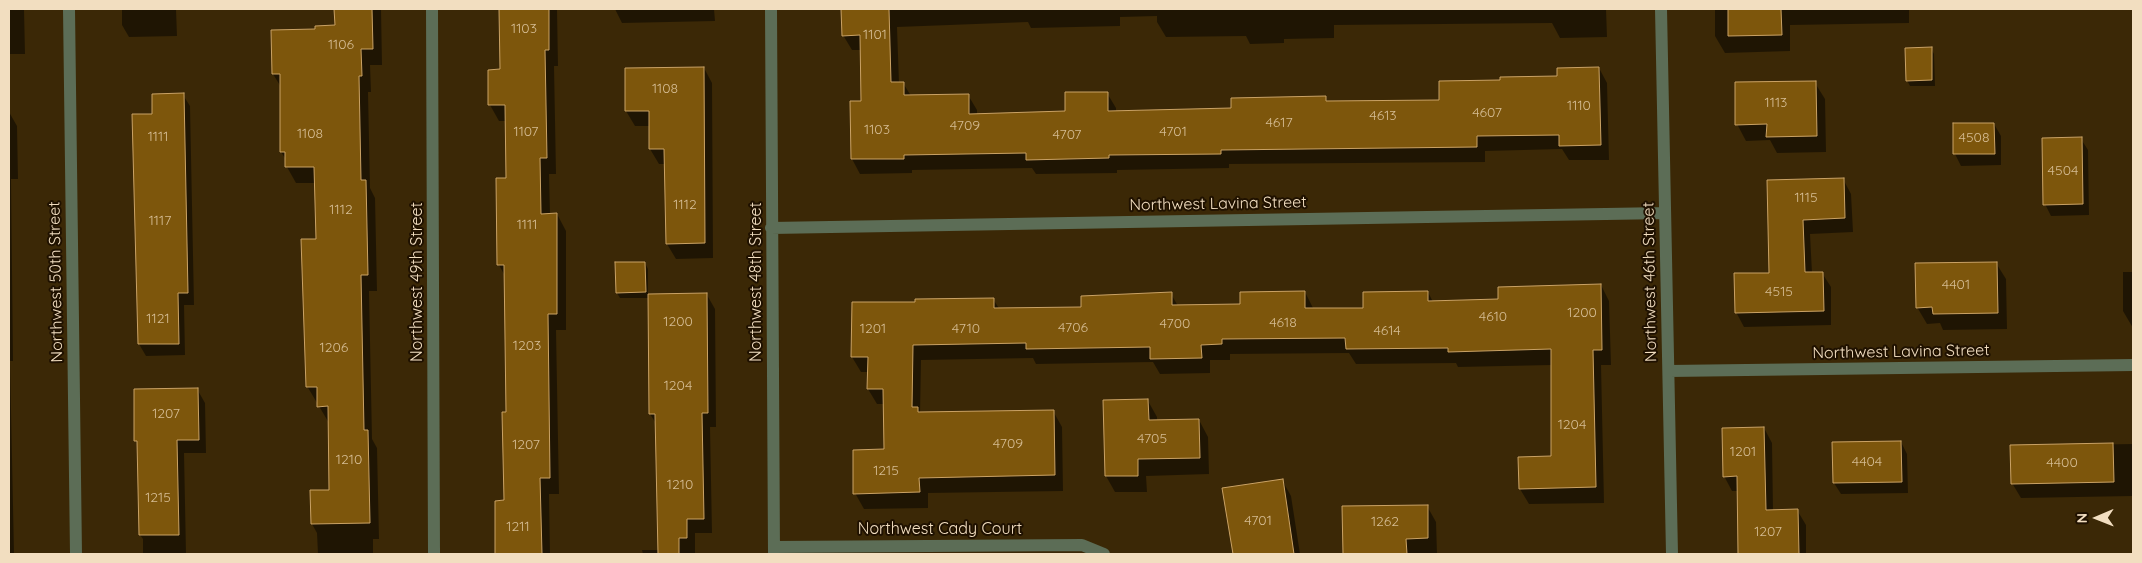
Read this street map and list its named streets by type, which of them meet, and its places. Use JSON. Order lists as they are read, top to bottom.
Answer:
{
  "streets": {
    "street": [
      "Northwest Lavina Street",
      "Northwest 50th Street",
      "Northwest 49th Street",
      "Northwest 48th Street",
      "Northwest 46th Street",
      "Northwest Cady Court"
    ]
  },
  "crossings": [
    ["Northwest Lavina Street", "Northwest 48th Street"],
    ["Northwest Lavina Street", "Northwest 46th Street"],
    ["Northwest 48th Street", "Northwest Cady Court"]
  ],
  "house_numbers": [
    "1103",
    "1101",
    "1106",
    "1108",
    "1113",
    "1110",
    "4607",
    "4613",
    "4617",
    "4709",
    "1103",
    "1107",
    "4701",
    "1108",
    "4707",
    "1111",
    "4508",
    "4504",
    "1115",
    "1112",
    "1112",
    "1117",
    "1111",
    "4401",
    "4515",
    "1200",
    "4610",
    "1121",
    "1200",
    "4618",
    "4700",
    "4706",
    "1201",
    "4710",
    "4614",
    "1203",
    "1206",
    "1204",
    "1207",
    "1204",
    "4705",
    "4709",
    "1207",
    "1201",
    "1210",
    "4404",
    "4400",
    "1215",
    "1210",
    "1215",
    "4701",
    "1262",
    "1211",
    "1207"
  ],
  "north": "left"
}
